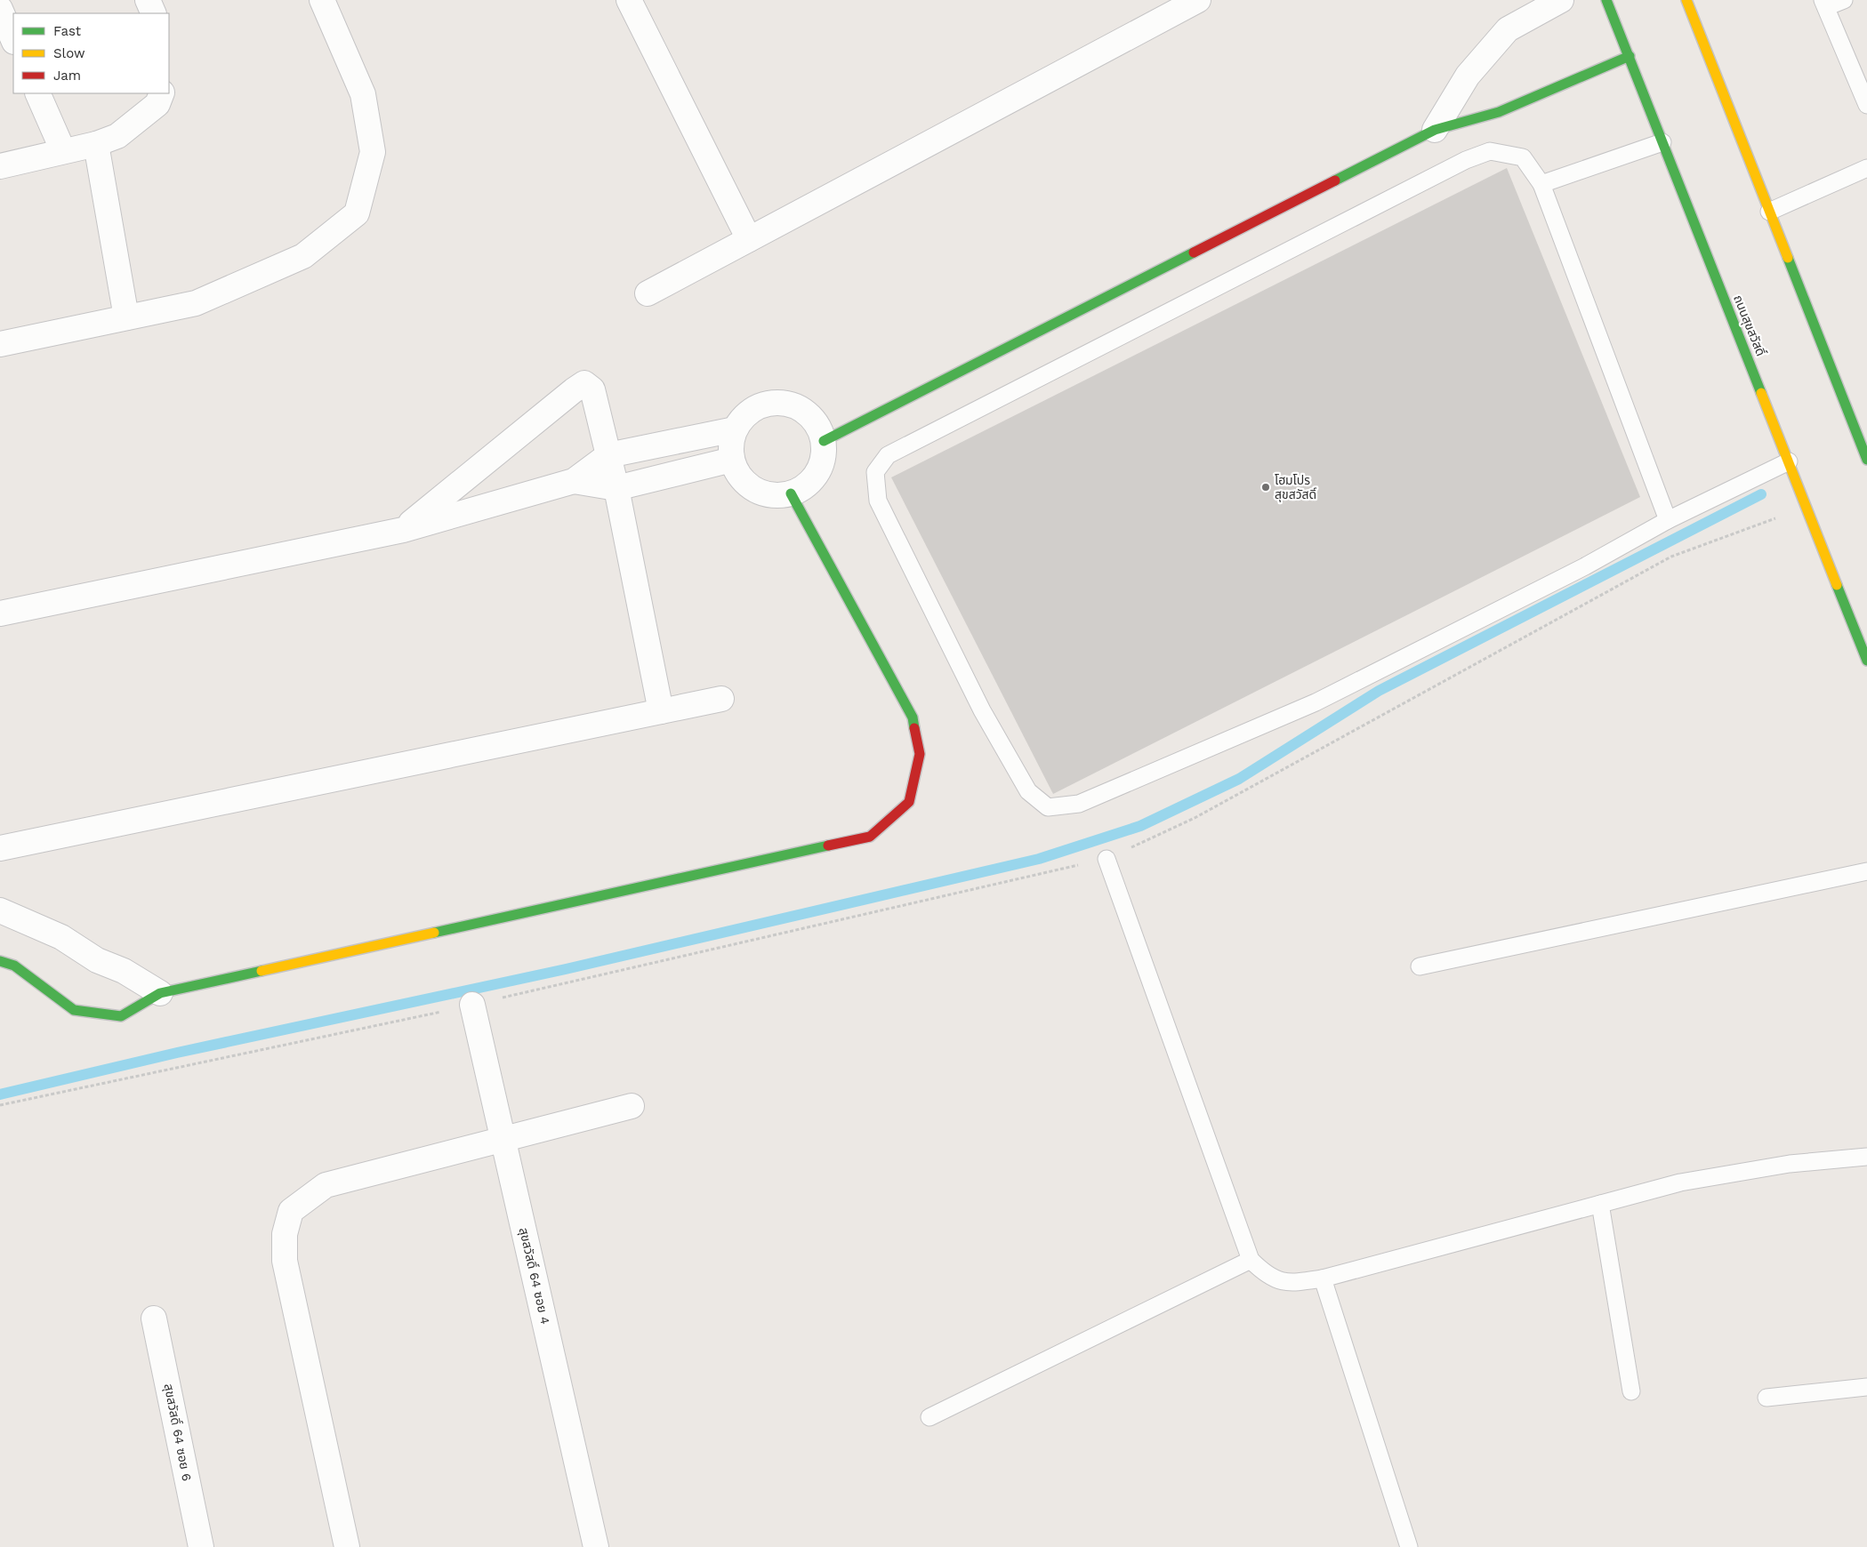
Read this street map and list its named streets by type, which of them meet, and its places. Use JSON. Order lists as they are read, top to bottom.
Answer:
{
  "streets": {
    "street": ["ถนนสุขสวัสดิ์", "สุขสวัสดิ์ 64 ซอย 4", "สุขสวัสดิ์ 64 ซอย 6"]
  },
  "places": ["โฮมโปร สุขสวัสดิ์"],
  "legend": ["Fast", "Slow", "Jam"]
}
